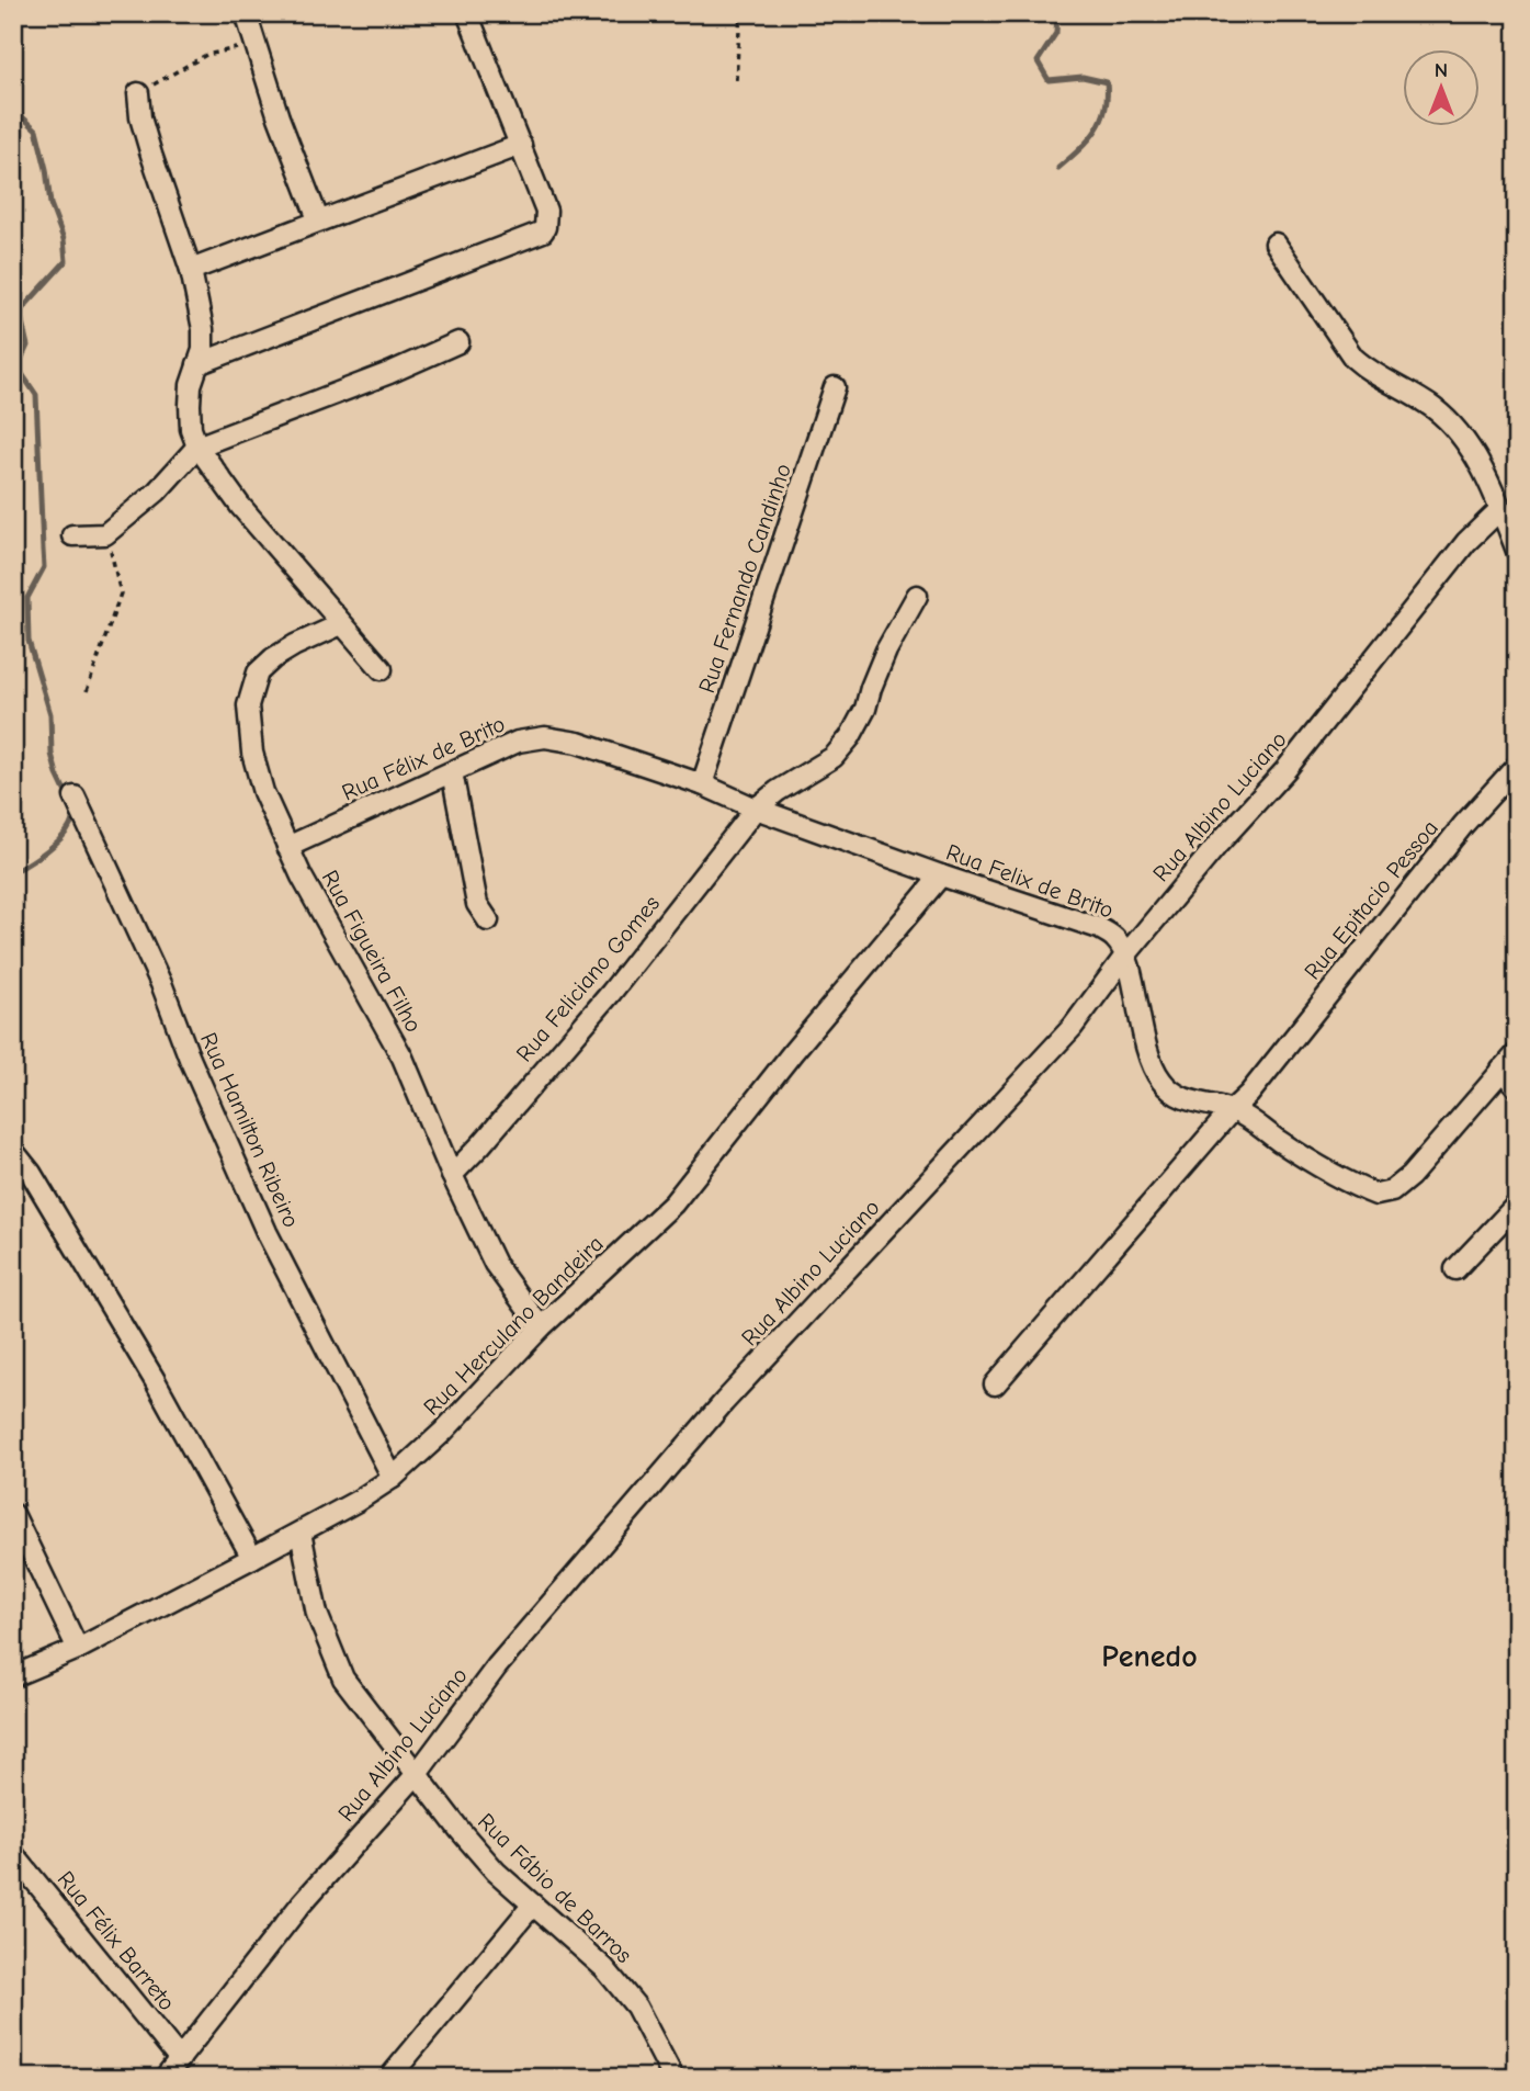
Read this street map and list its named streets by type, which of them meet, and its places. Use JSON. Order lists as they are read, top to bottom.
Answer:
{
  "streets": {
    "street": [
      "Rua Fernando Candinho",
      "Rua Félix de Brito",
      "Rua Albino Luciano",
      "Rua Felix de Brito",
      "Rua Epitacio Pessoa",
      "Rua Figueira Filho",
      "Rua Feliciano Gomes",
      "Rua Hamilton Ribeiro",
      "Rua Herculano Bandeira",
      "Rua Fábio de Barros",
      "Rua Félix Barreto"
    ]
  },
  "crossings": [
    ["Rua Fernando Candinho", "Rua Félix de Brito"],
    ["Rua Félix de Brito", "Rua Felix de Brito"],
    ["Rua Félix de Brito", "Rua Figueira Filho"],
    ["Rua Félix de Brito", "Rua Feliciano Gomes"],
    ["Rua Albino Luciano", "Rua Felix de Brito"],
    ["Rua Albino Luciano", "Rua Fábio de Barros"],
    ["Rua Albino Luciano", "Rua Félix Barreto"],
    ["Rua Felix de Brito", "Rua Feliciano Gomes"],
    ["Rua Felix de Brito", "Rua Herculano Bandeira"],
    ["Rua Figueira Filho", "Rua Feliciano Gomes"],
    ["Rua Figueira Filho", "Rua Herculano Bandeira"],
    ["Rua Hamilton Ribeiro", "Rua Herculano Bandeira"],
    ["Rua Herculano Bandeira", "Rua Fábio de Barros"]
  ],
  "districts": ["Penedo"],
  "north": "top"
}
